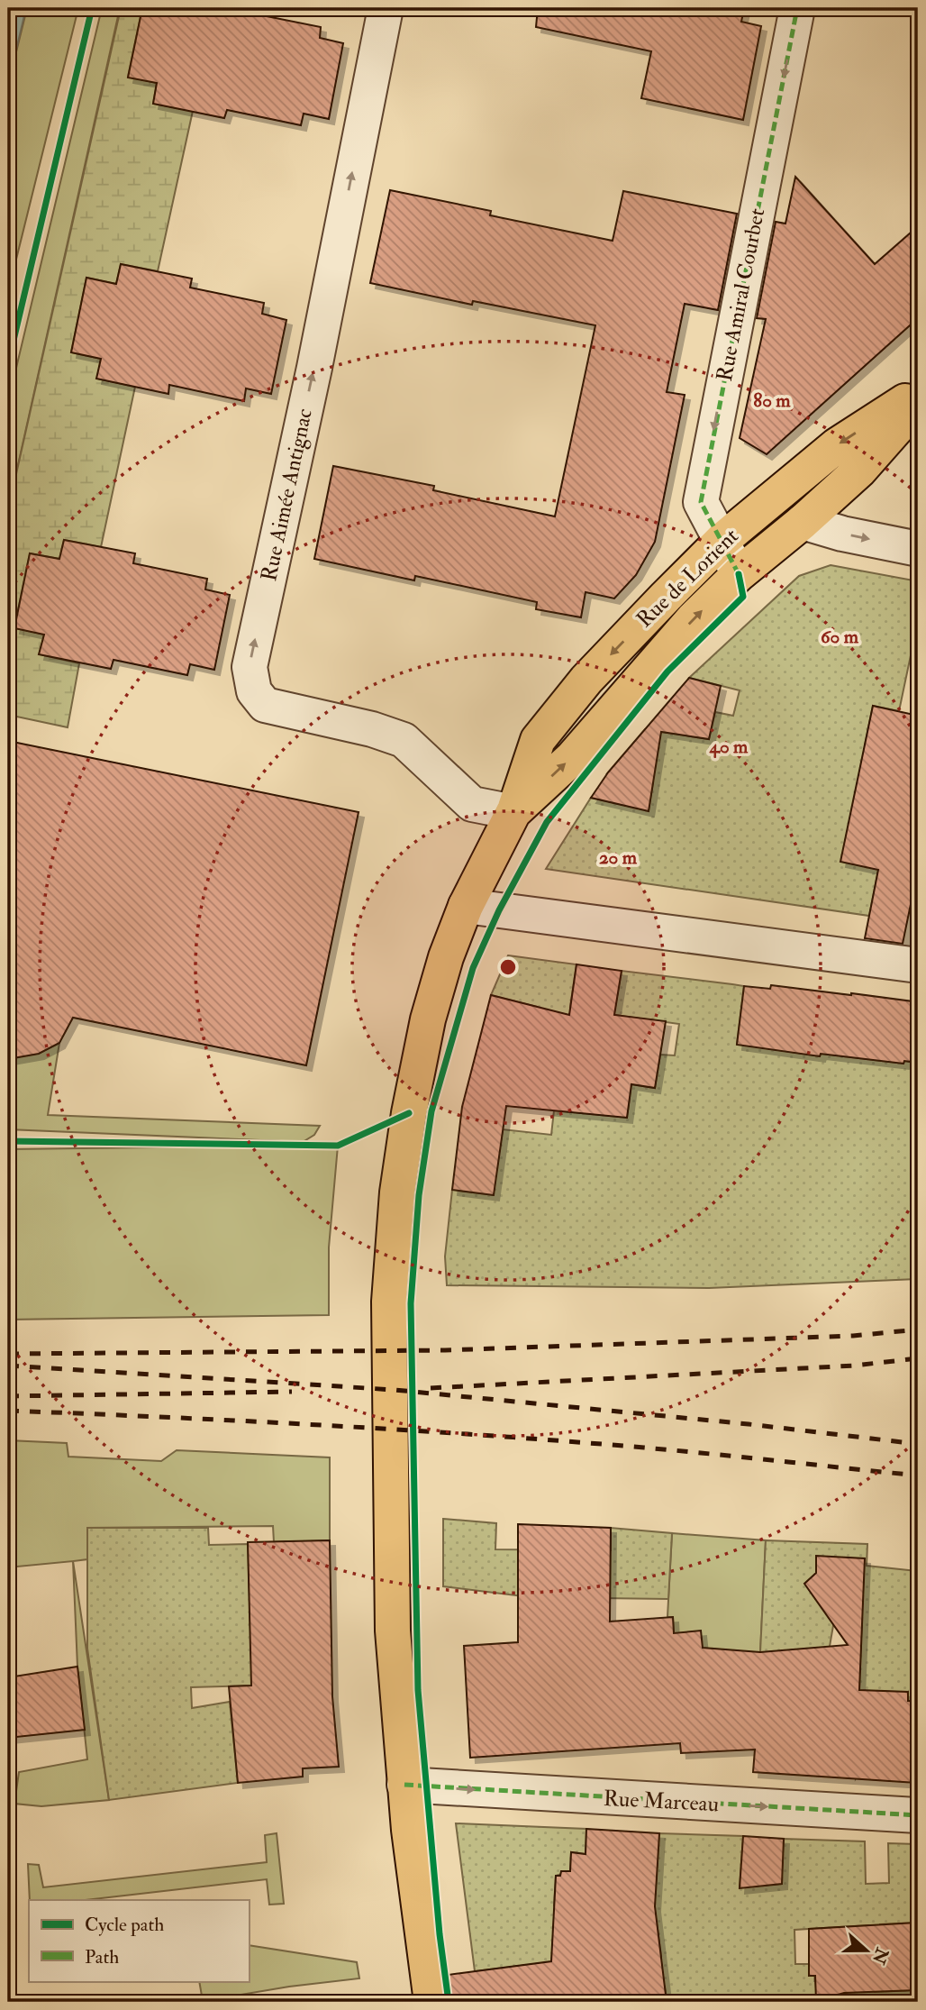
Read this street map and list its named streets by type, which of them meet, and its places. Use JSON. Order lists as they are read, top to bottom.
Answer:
{
  "streets": {
    "main road": ["Rue de Lorient"],
    "street": ["Rue Amiral Courbet", "Rue Aimée Antignac", "Rue Marceau"]
  },
  "crossings": [
    ["Rue Amiral Courbet", "Rue de Lorient"],
    ["Rue Aimée Antignac", "Rue de Lorient"]
  ],
  "one_way": ["Rue Amiral Courbet", "Rue Aimée Antignac", "Rue Marceau"],
  "legend": ["Cycle path", "Path"],
  "north": "right",
  "rings": [
    "80 m",
    "60 m",
    "40 m",
    "20 m"
  ]
}
